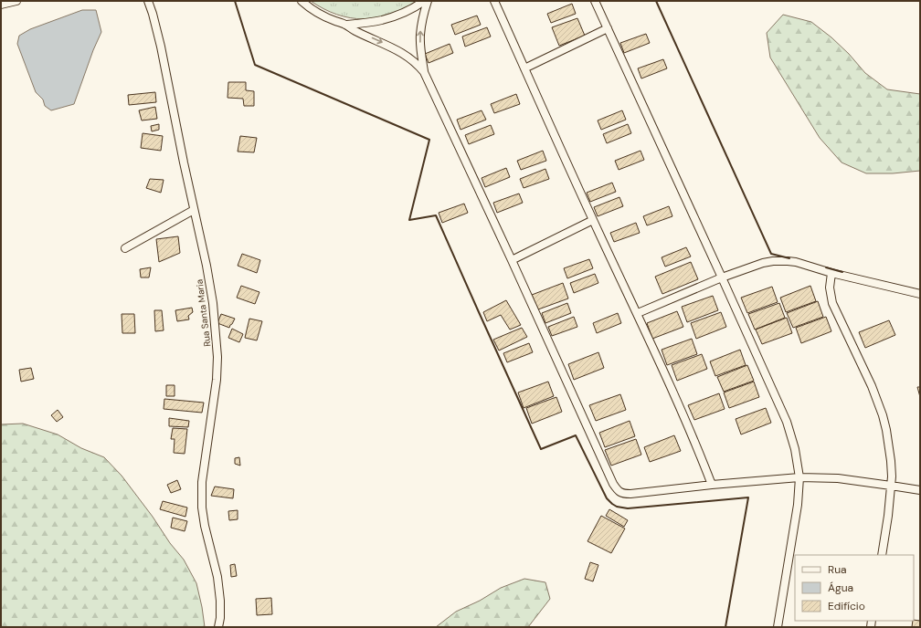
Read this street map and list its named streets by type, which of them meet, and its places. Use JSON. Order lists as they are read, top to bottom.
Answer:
{
  "streets": {
    "street": ["Rua Santa Maria"]
  },
  "legend": ["Rua", "Água", "Edifício"]
}
